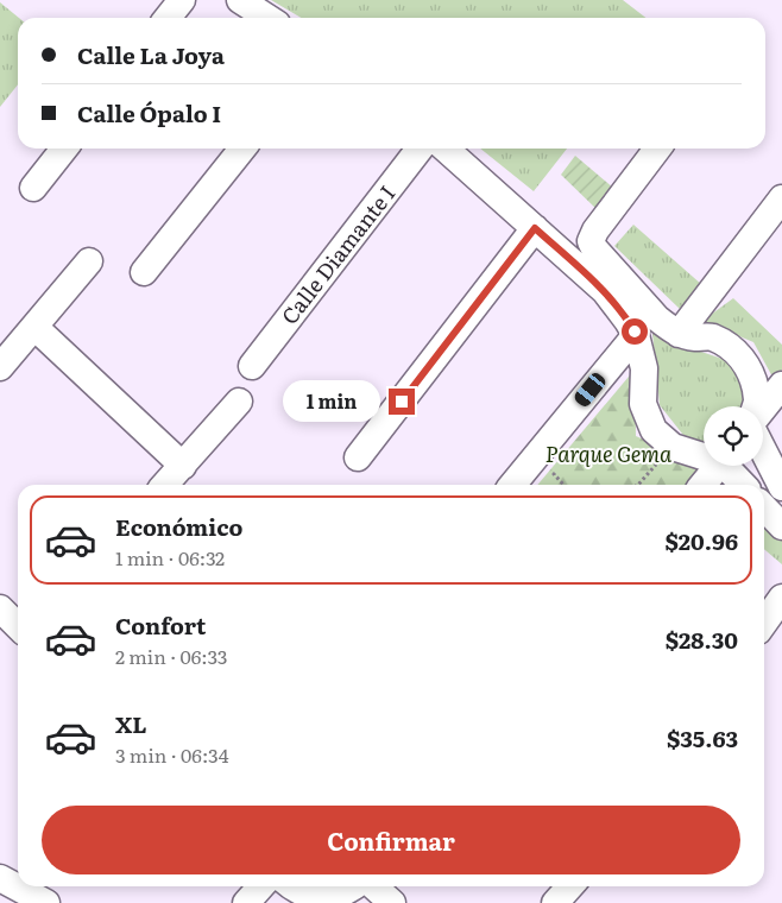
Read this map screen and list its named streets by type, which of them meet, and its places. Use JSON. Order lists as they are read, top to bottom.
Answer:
{
  "streets": {
    "street": ["Calle Diamante I"]
  },
  "parks": ["Parque Gema"],
  "page": {
    "banner": ["Calle La Joya", "Calle Ópalo I"],
    "bubble": "1 min",
    "list": [
      {
        "name": "Económico",
        "note": "1 min · 06:32",
        "value": "$20.96"
      },
      {
        "name": "Confort",
        "note": "2 min · 06:33",
        "value": "$28.30"
      },
      {
        "name": "XL",
        "note": "3 min · 06:34",
        "value": "$35.63"
      }
    ],
    "buttons": "Confirmar"
  }
}
